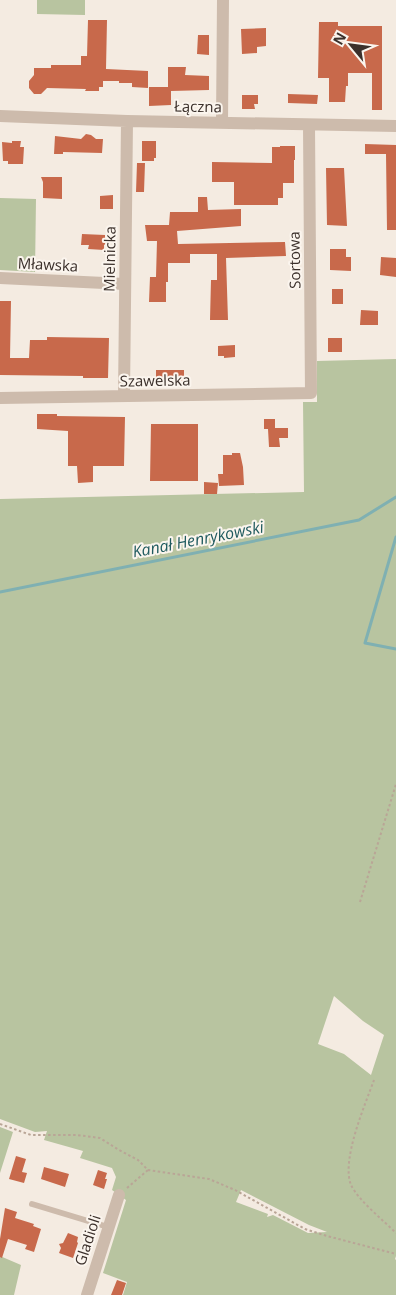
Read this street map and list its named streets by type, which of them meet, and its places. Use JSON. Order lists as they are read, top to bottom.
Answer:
{
  "streets": {
    "street": [
      "Łączna",
      "Mielnicka",
      "Sortowa",
      "Mławska",
      "Szawelska",
      "Gladioli"
    ]
  },
  "crossings": [
    ["Łączna", "Mielnicka"],
    ["Łączna", "Sortowa"],
    ["Mielnicka", "Mławska"],
    ["Mielnicka", "Szawelska"],
    ["Sortowa", "Szawelska"]
  ],
  "water": ["Kanał Henrykowski"],
  "north": "top left"
}
